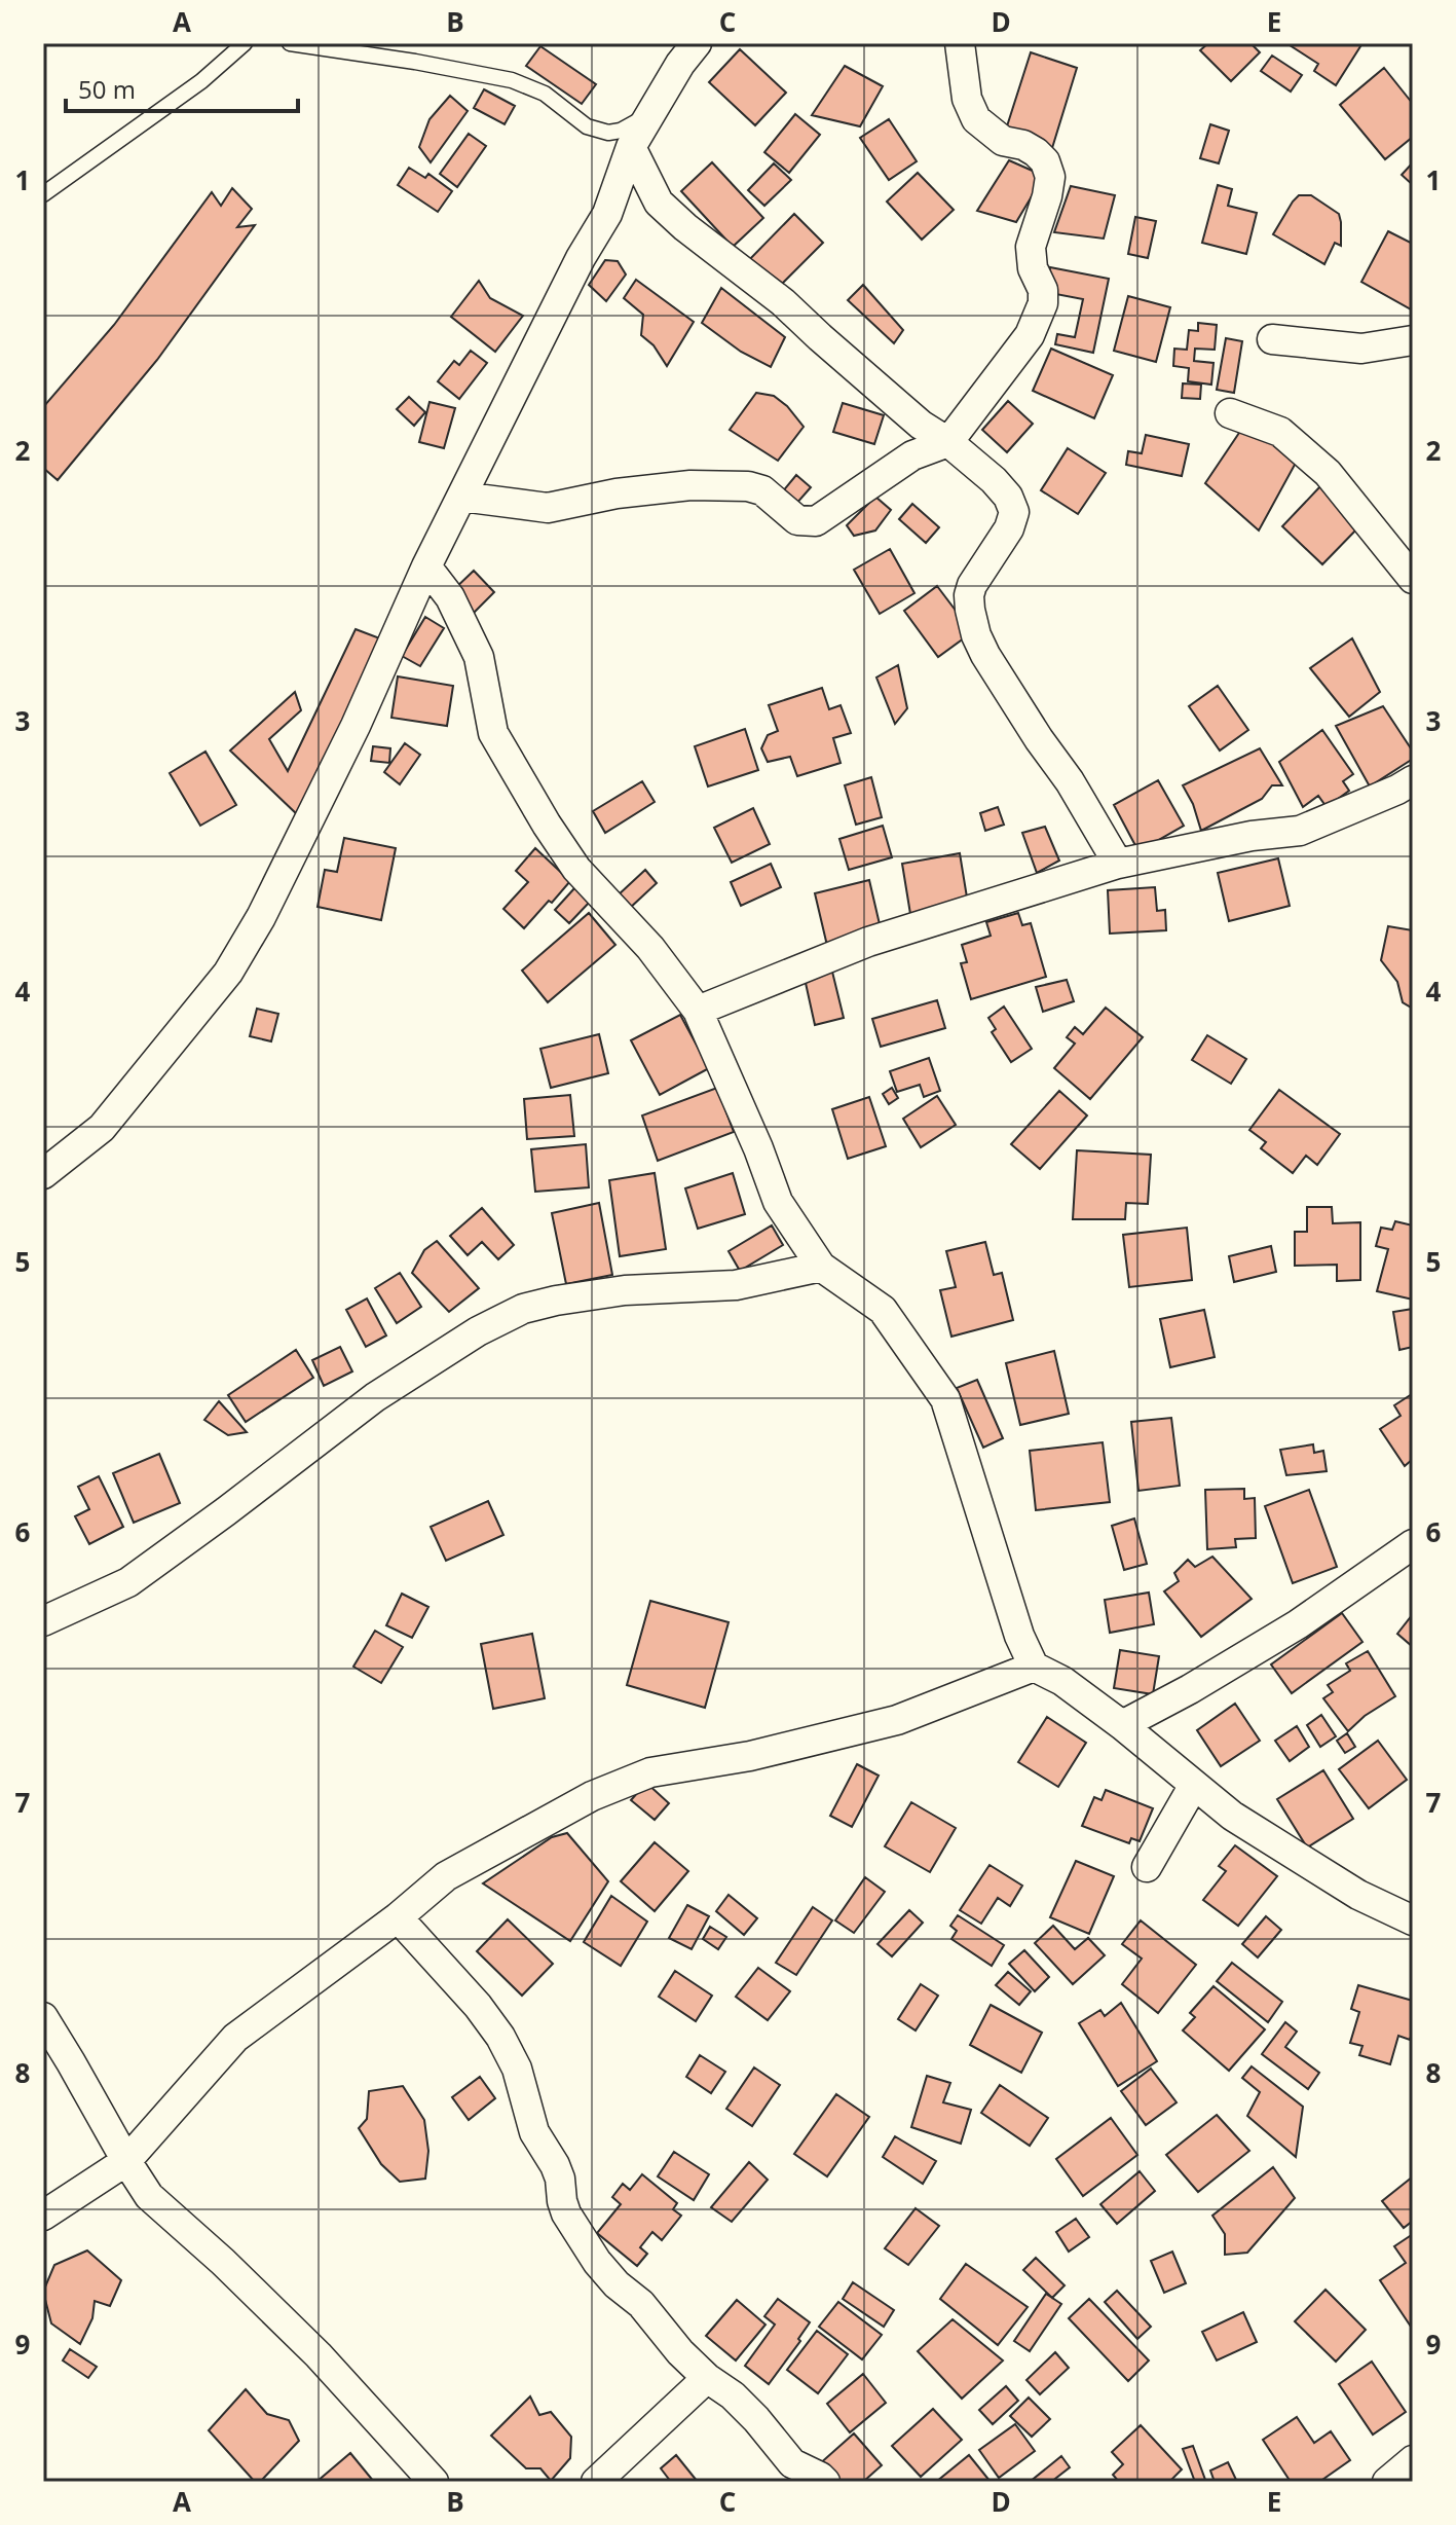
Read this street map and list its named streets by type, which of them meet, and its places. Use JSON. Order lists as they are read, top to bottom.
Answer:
{
  "scale_bar": "50 m",
  "grid": {
    "columns": [
      "A",
      "B",
      "C",
      "D",
      "E"
    ],
    "rows": [
      "1",
      "2",
      "3",
      "4",
      "5",
      "6",
      "7",
      "8",
      "9"
    ]
  }
}
